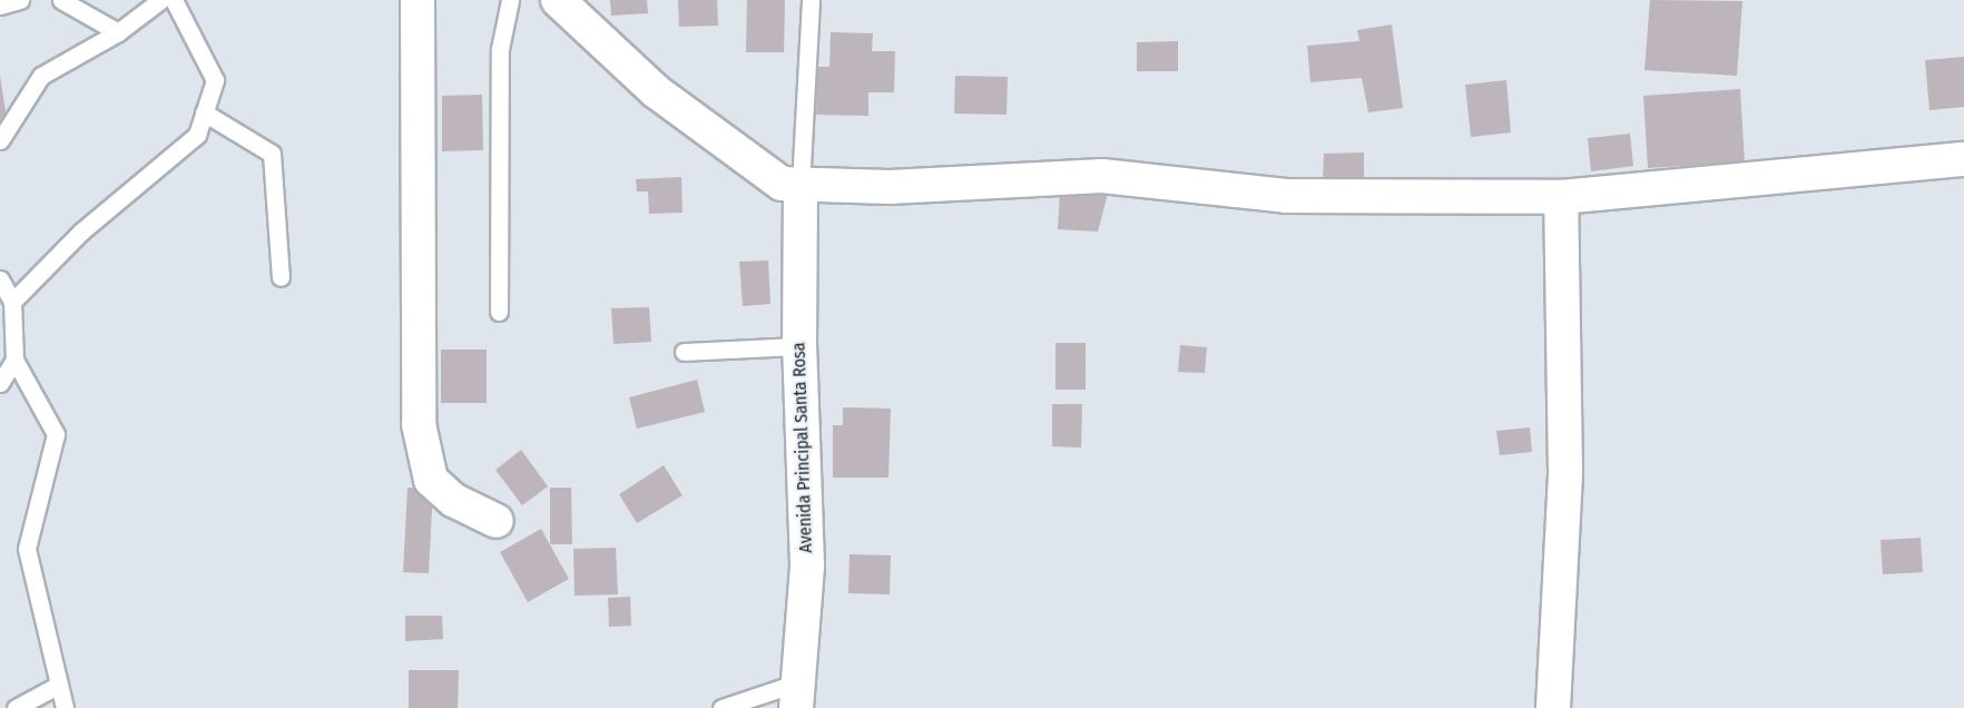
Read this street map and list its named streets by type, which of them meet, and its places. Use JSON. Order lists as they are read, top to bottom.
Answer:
{
  "streets": {
    "street": ["Avenida Principal Santa Rosa"]
  }
}
